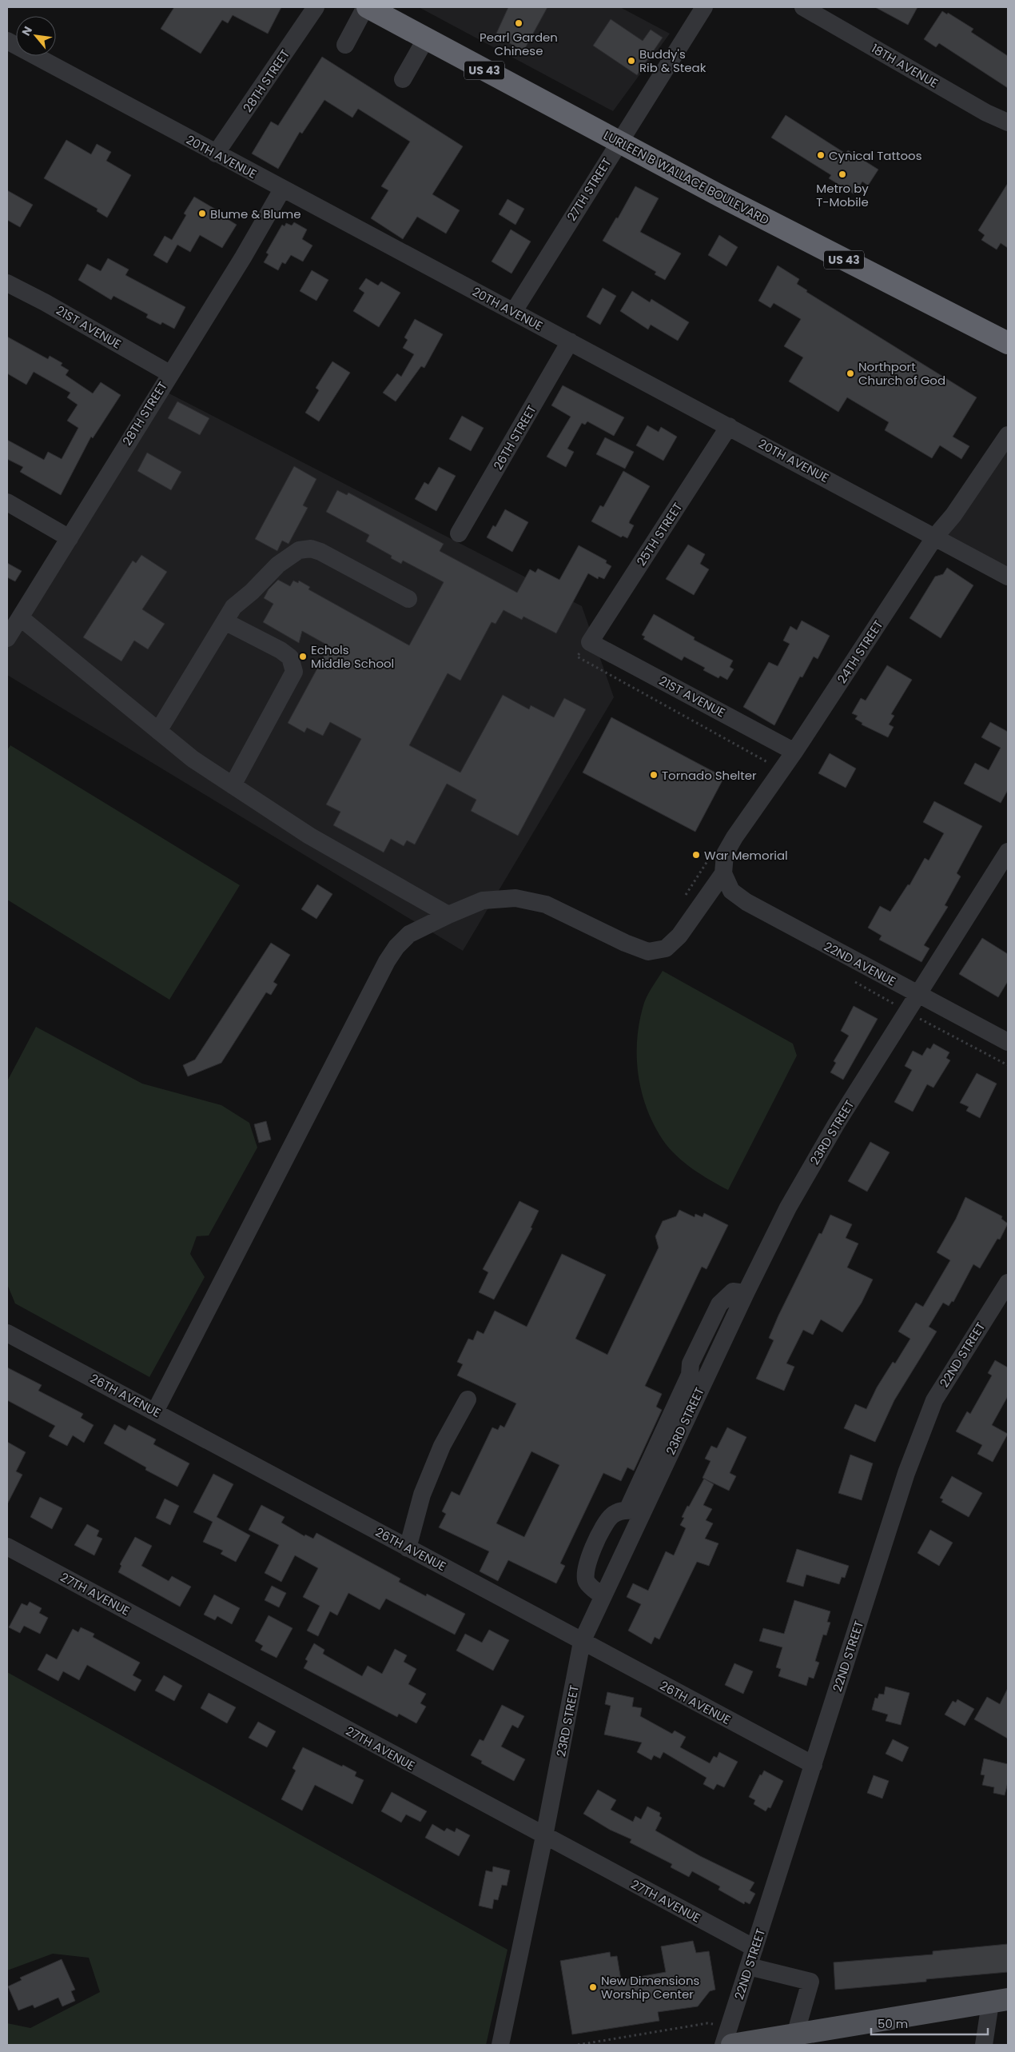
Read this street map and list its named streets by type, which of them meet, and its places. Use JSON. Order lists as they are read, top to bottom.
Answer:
{
  "streets": {
    "highway": ["US 43", "LURLEEN B WALLACE BOULEVARD"],
    "street": [
      "18TH AVENUE",
      "28TH STREET",
      "20TH AVENUE",
      "27TH STREET",
      "21ST AVENUE",
      "26TH STREET",
      "25TH STREET",
      "24TH STREET",
      "22ND AVENUE",
      "23RD STREET",
      "22ND STREET",
      "26TH AVENUE",
      "27TH AVENUE"
    ]
  },
  "crossings": [
    ["28TH STREET", "20TH AVENUE"],
    ["28TH STREET", "21ST AVENUE"],
    ["20TH AVENUE", "27TH STREET"],
    ["20TH AVENUE", "26TH STREET"],
    ["20TH AVENUE", "25TH STREET"],
    ["20TH AVENUE", "24TH STREET"],
    ["LURLEEN B WALLACE BOULEVARD", "27TH STREET"],
    ["21ST AVENUE", "25TH STREET"],
    ["21ST AVENUE", "24TH STREET"],
    ["24TH STREET", "22ND AVENUE"],
    ["22ND AVENUE", "23RD STREET"],
    ["23RD STREET", "26TH AVENUE"],
    ["23RD STREET", "27TH AVENUE"],
    ["22ND STREET", "26TH AVENUE"],
    ["22ND STREET", "27TH AVENUE"]
  ],
  "places": [
    "Pearl Garden Chinese",
    "Buddy's Rib & Steak",
    "Cynical Tattoos",
    "Metro by T-Mobile",
    "Blume & Blume",
    "Northport Church of God",
    "Echols Middle School",
    "Tornado Shelter",
    "War Memorial",
    "New Dimensions Worship Center"
  ],
  "scale_bar": "50 m",
  "north": "top left"
}
